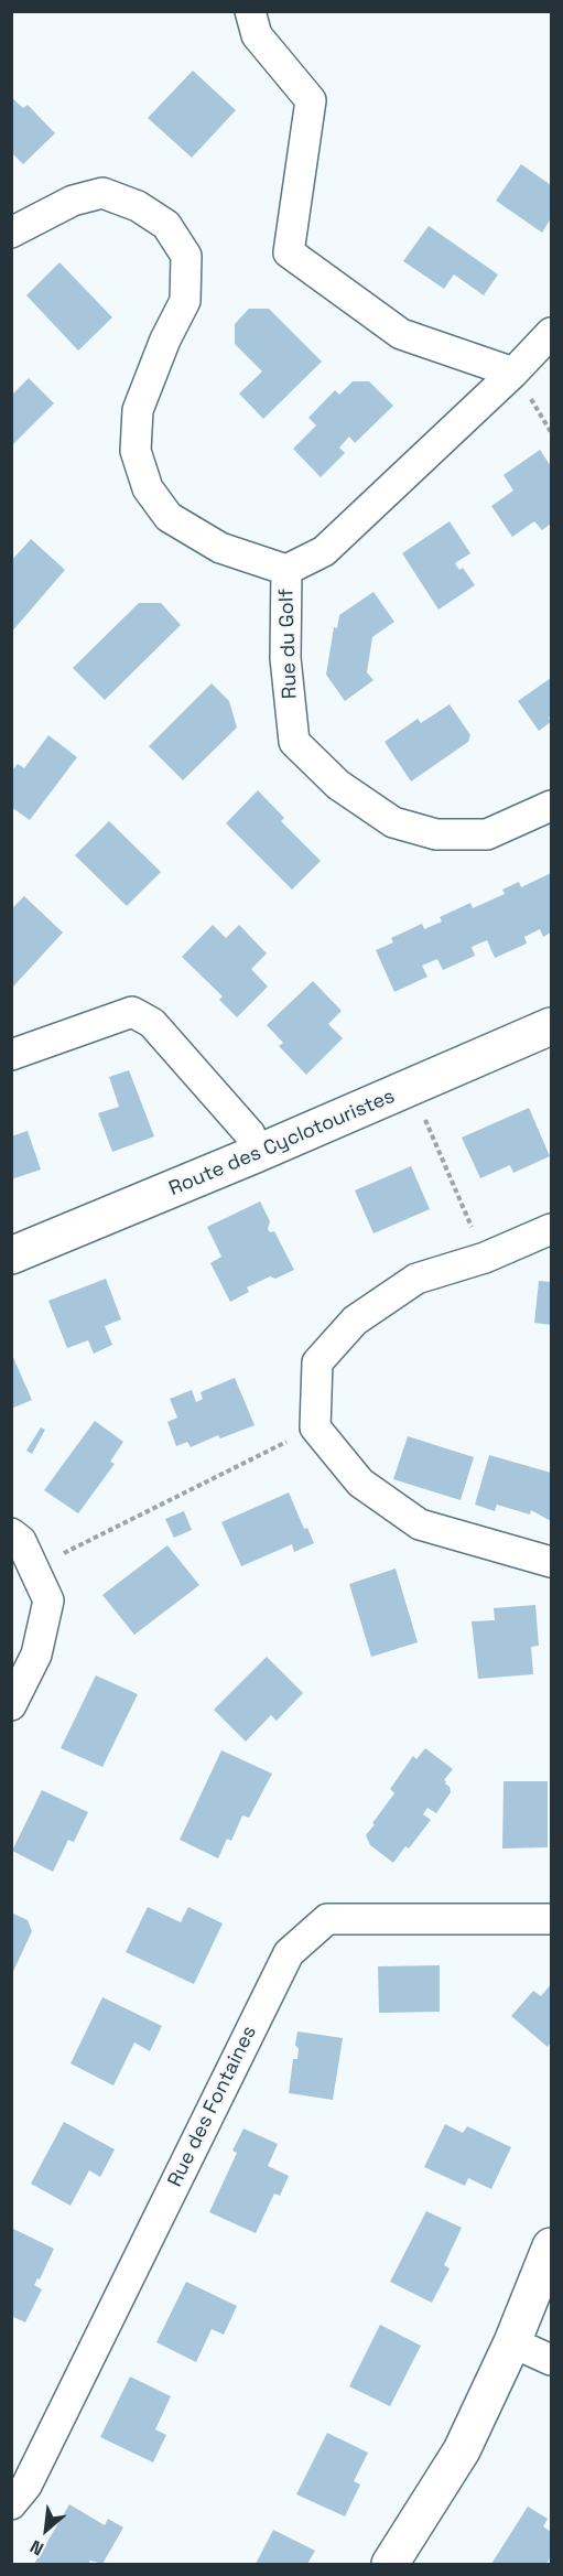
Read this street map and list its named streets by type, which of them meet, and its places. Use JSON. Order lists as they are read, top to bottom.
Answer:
{
  "streets": {
    "street": ["Rue du Golf", "Route des Cyclotouristes", "Rue des Fontaines"]
  },
  "north": "bottom left"
}
